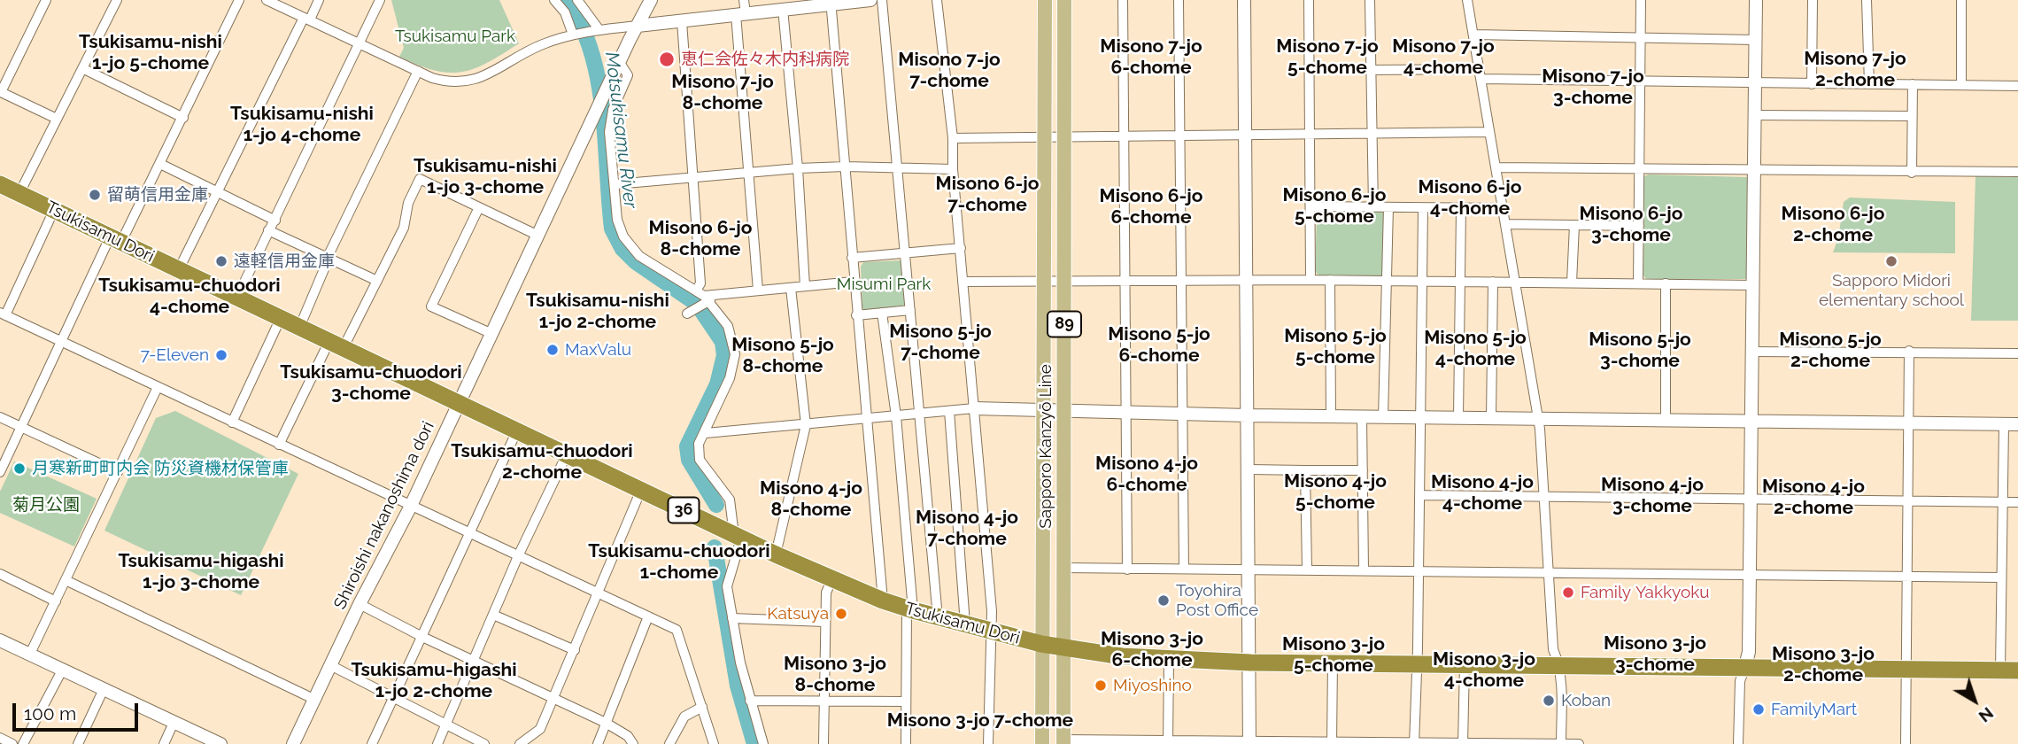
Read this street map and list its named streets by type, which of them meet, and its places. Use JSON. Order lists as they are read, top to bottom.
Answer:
{
  "streets": {
    "highway": ["Tsukisamu Dori", "36"],
    "main road": ["89", "Sapporo Kanzyō Line"],
    "street": ["Shiroishi nakanoshima dori"]
  },
  "crossings": [
    ["Tsukisamu Dori", "Sapporo Kanzyō Line"],
    ["Tsukisamu Dori", "Shiroishi nakanoshima dori"]
  ],
  "districts": [
    "Tsukisamu-nishi 1-jo 5-chome",
    "Misono 7-jo 6-chome",
    "Misono 7-jo 5-chome",
    "Misono 7-jo 4-chome",
    "Misono 7-jo 2-chome",
    "Misono 7-jo 7-chome",
    "Misono 7-jo 3-chome",
    "Misono 7-jo 8-chome",
    "Tsukisamu-nishi 1-jo 4-chome",
    "Tsukisamu-nishi 1-jo 3-chome",
    "Misono 6-jo 7-chome",
    "Misono 6-jo 4-chome",
    "Misono 6-jo 5-chome",
    "Misono 6-jo 6-chome",
    "Misono 6-jo 3-chome",
    "Misono 6-jo 2-chome",
    "Misono 6-jo 8-chome",
    "Tsukisamu-chuodori 4-chome",
    "Tsukisamu-nishi 1-jo 2-chome",
    "Misono 5-jo 7-chome",
    "Misono 5-jo 6-chome",
    "Misono 5-jo 5-chome",
    "Misono 5-jo 4-chome",
    "Misono 5-jo 3-chome",
    "Misono 5-jo 2-chome",
    "Misono 5-jo 8-chome",
    "Tsukisamu-chuodori 3-chome",
    "Tsukisamu-chuodori 2-chome",
    "Misono 4-jo 6-chome",
    "Misono 4-jo 5-chome",
    "Misono 4-jo 4-chome",
    "Misono 4-jo 3-chome",
    "Misono 4-jo 2-chome",
    "Misono 4-jo 8-chome",
    "Misono 4-jo 7-chome",
    "Tsukisamu-chuodori 1-chome",
    "Tsukisamu-higashi 1-jo 3-chome",
    "Misono 3-jo 6-chome",
    "Misono 3-jo 3-chome",
    "Misono 3-jo 5-chome",
    "Misono 3-jo 2-chome",
    "Misono 3-jo 4-chome",
    "Misono 3-jo 8-chome",
    "Tsukisamu-higashi 1-jo 2-chome",
    "Misono 3-jo 7-chome"
  ],
  "water": ["Motsukisamu River"],
  "parks": ["Tsukisamu Park", "Misumi Park", "菊月公園"],
  "places": [
    "恵仁会佐々木内科病院",
    "留萌信用金庫",
    "遠軽信用金庫",
    "Sapporo Midori elementary school",
    "MaxValu",
    "7-Eleven",
    "月寒新町町内会 防災資機材保管庫",
    "Family Yakkyoku",
    "Toyohira Post Office",
    "Katsuya",
    "Miyoshino",
    "Koban",
    "FamilyMart"
  ],
  "scale_bar": "100 m",
  "north": "bottom right"
}
